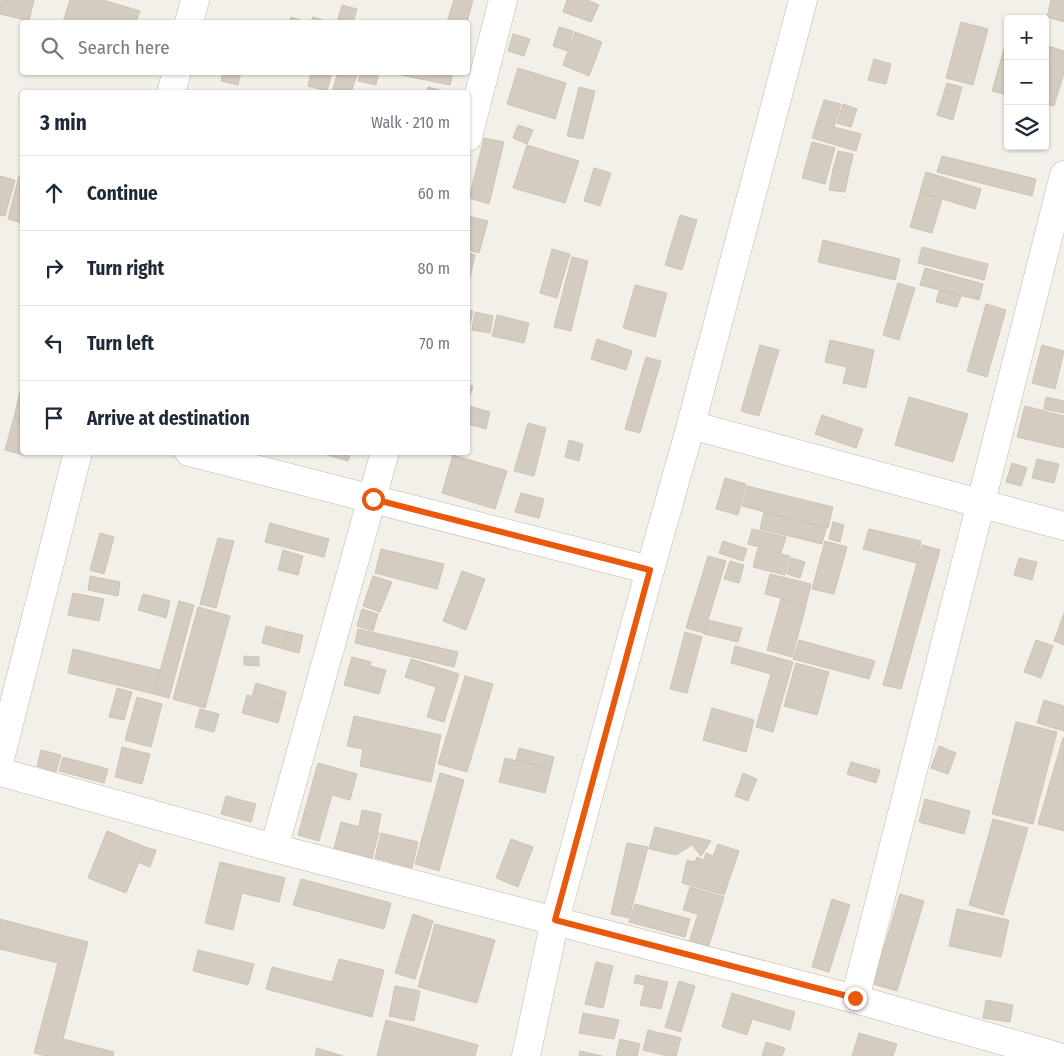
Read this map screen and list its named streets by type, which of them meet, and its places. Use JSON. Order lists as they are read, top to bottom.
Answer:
{
  "page": {
    "map_buttons": ["+", "−"],
    "search": "Search here",
    "heading": ["3 min", "Walk · 210 m"],
    "list": [
      ["Continue", "60 m"],
      ["Turn right", "80 m"],
      ["Turn left", "70 m"],
      "Arrive at destination"
    ]
  }
}
